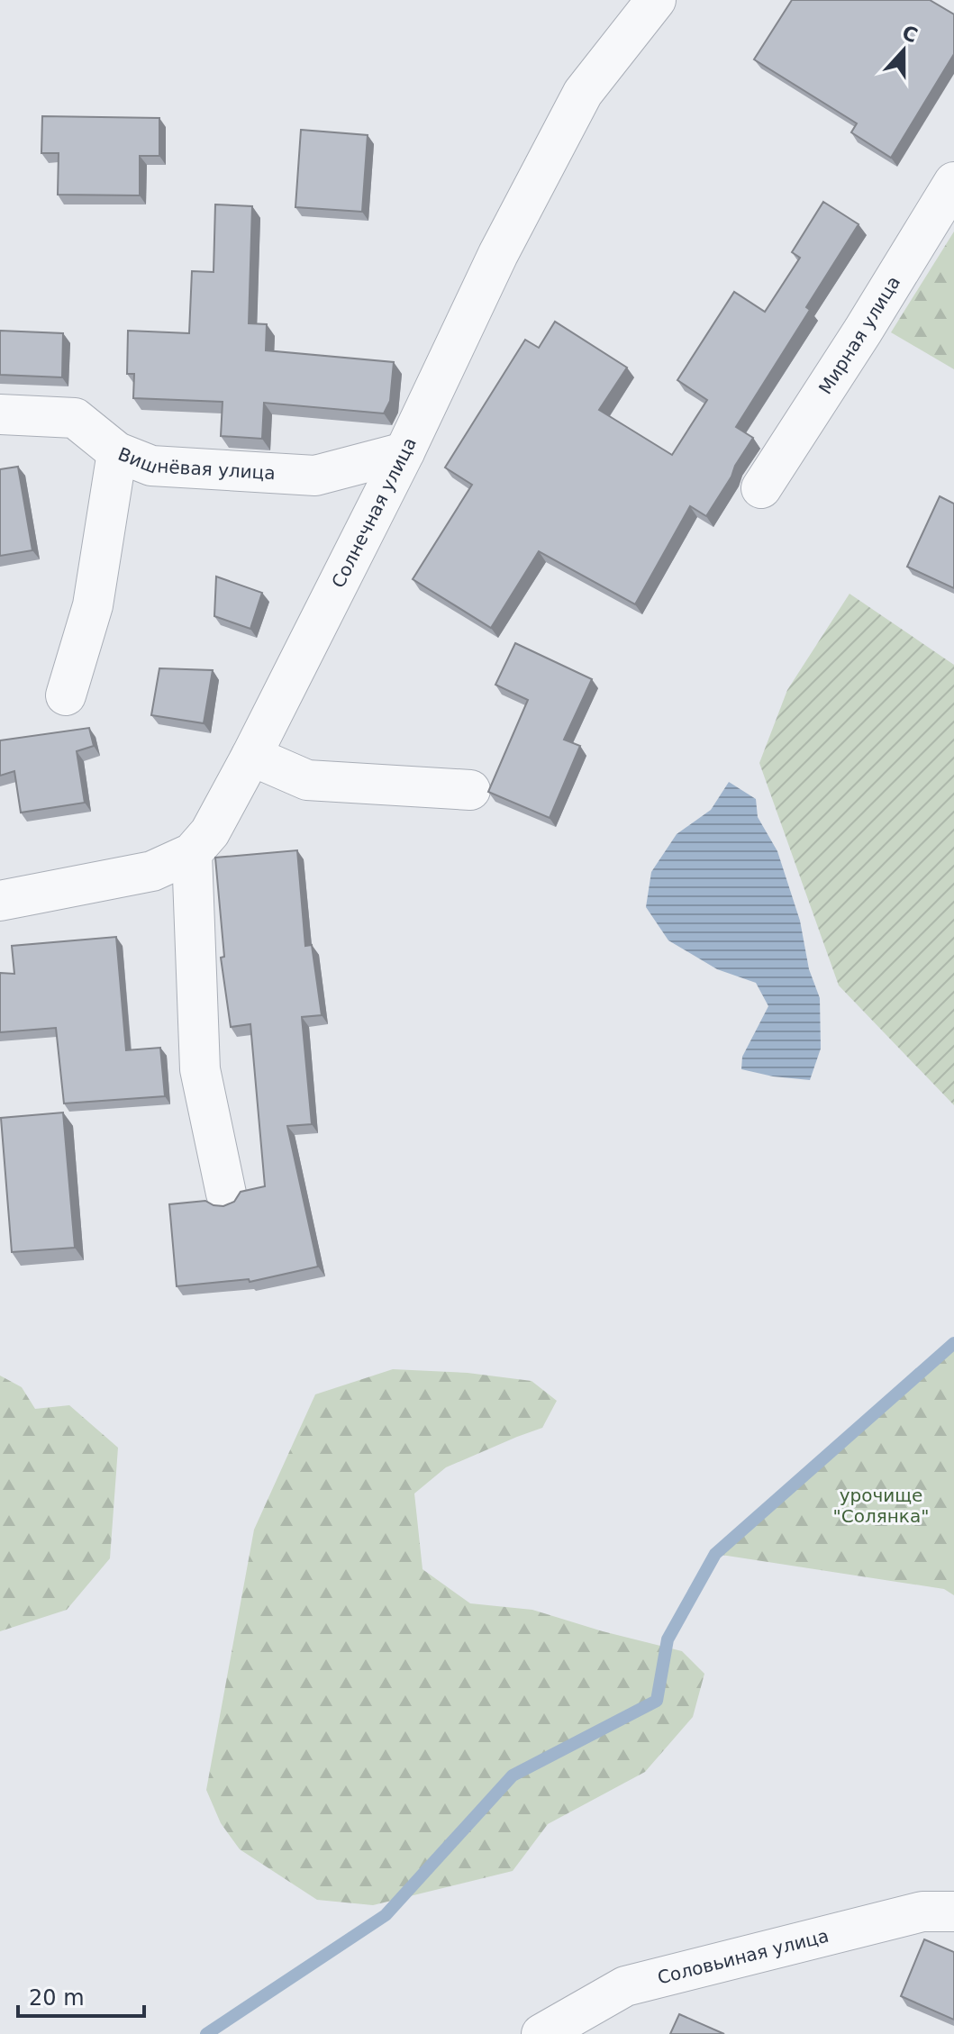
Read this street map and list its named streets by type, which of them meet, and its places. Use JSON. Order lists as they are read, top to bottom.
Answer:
{
  "streets": {
    "street": [
      "Мирная улица",
      "Вишнёвая улица",
      "Солнечная улица",
      "Соловьиная улица"
    ]
  },
  "crossings": [
    ["Вишнёвая улица", "Солнечная улица"]
  ],
  "parks": ["урочище \"Солянка\""],
  "scale_bar": "20 m",
  "north": "top"
}
